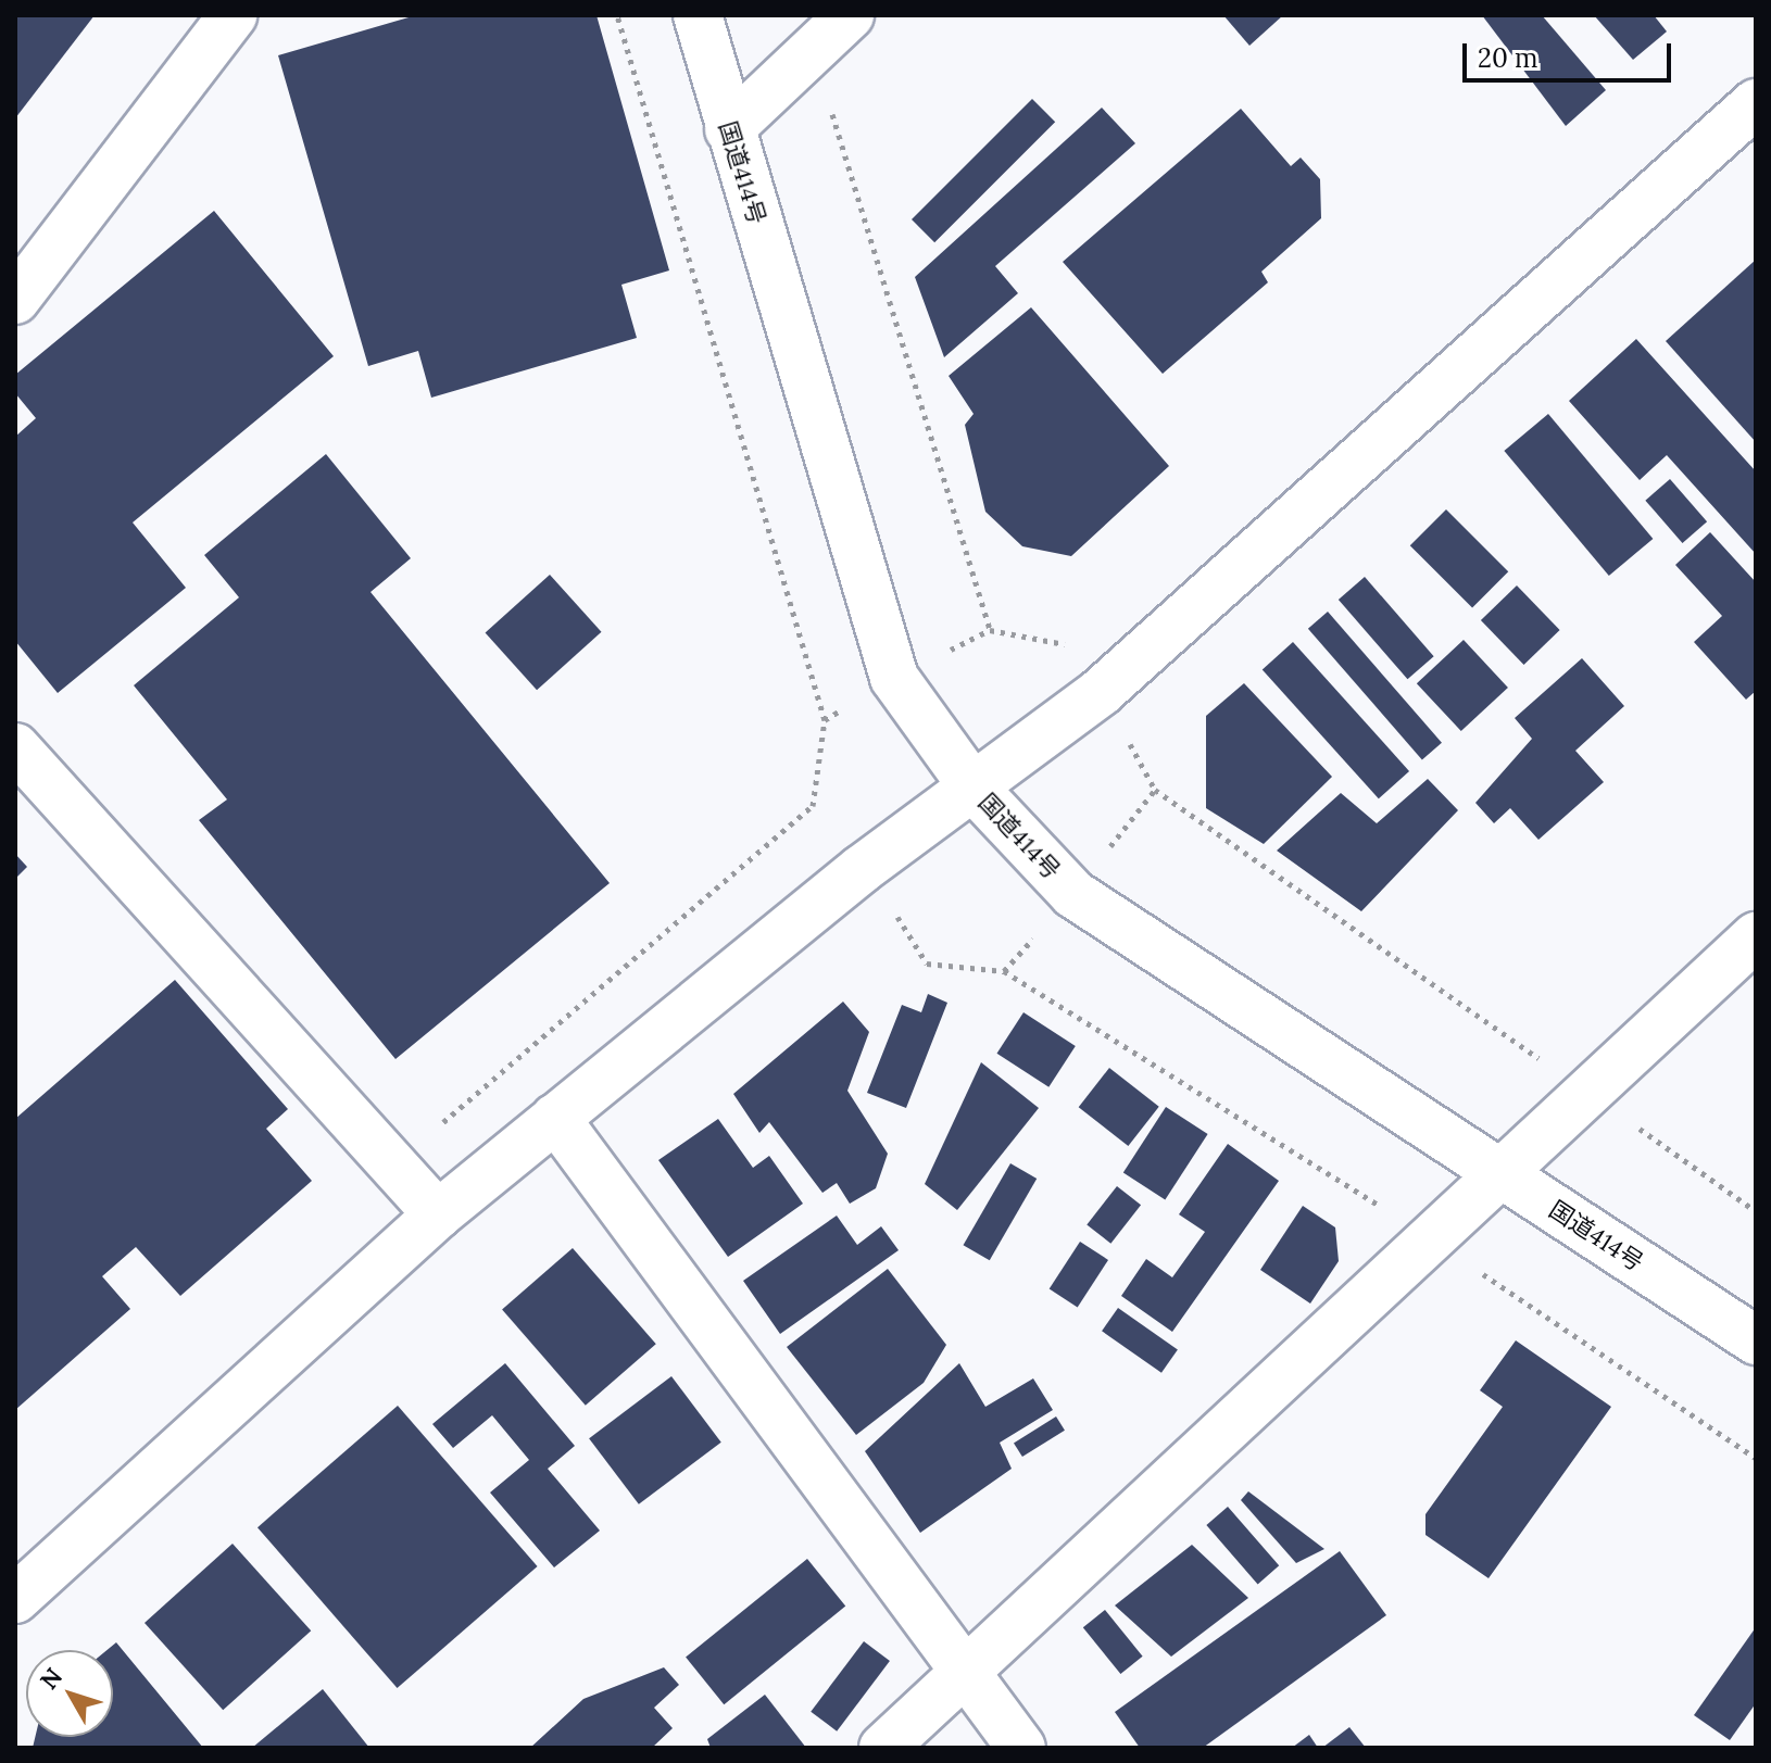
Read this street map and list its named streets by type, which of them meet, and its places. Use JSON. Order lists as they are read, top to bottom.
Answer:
{
  "streets": {
    "main road": ["国道414号"]
  },
  "scale_bar": "20 m",
  "north": "top left"
}
